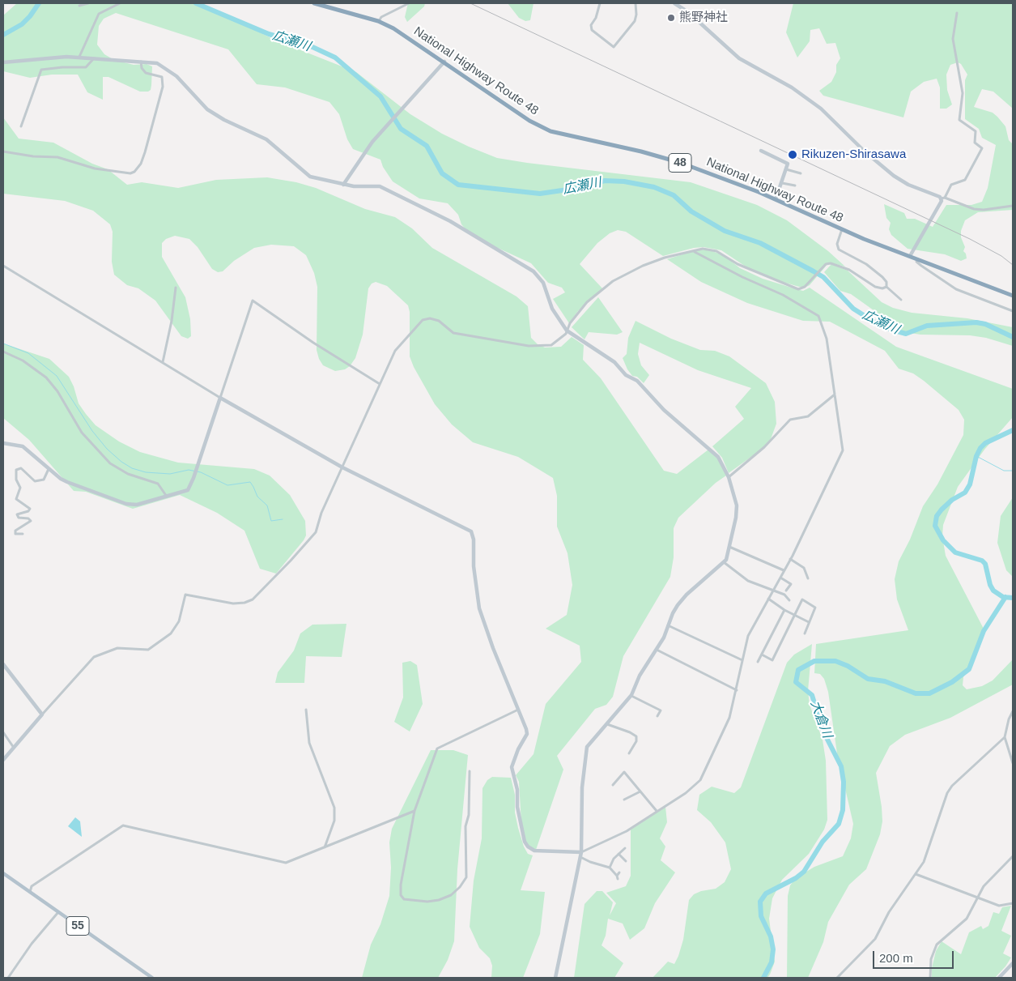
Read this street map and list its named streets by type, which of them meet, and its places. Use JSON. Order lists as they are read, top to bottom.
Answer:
{
  "streets": {
    "highway": ["National Highway Route 48", "48"],
    "main road": ["55"]
  },
  "water": ["広瀬川", "大倉川"],
  "places": ["熊野神社", "Rikuzen-Shirasawa"],
  "scale_bar": "200 m"
}
